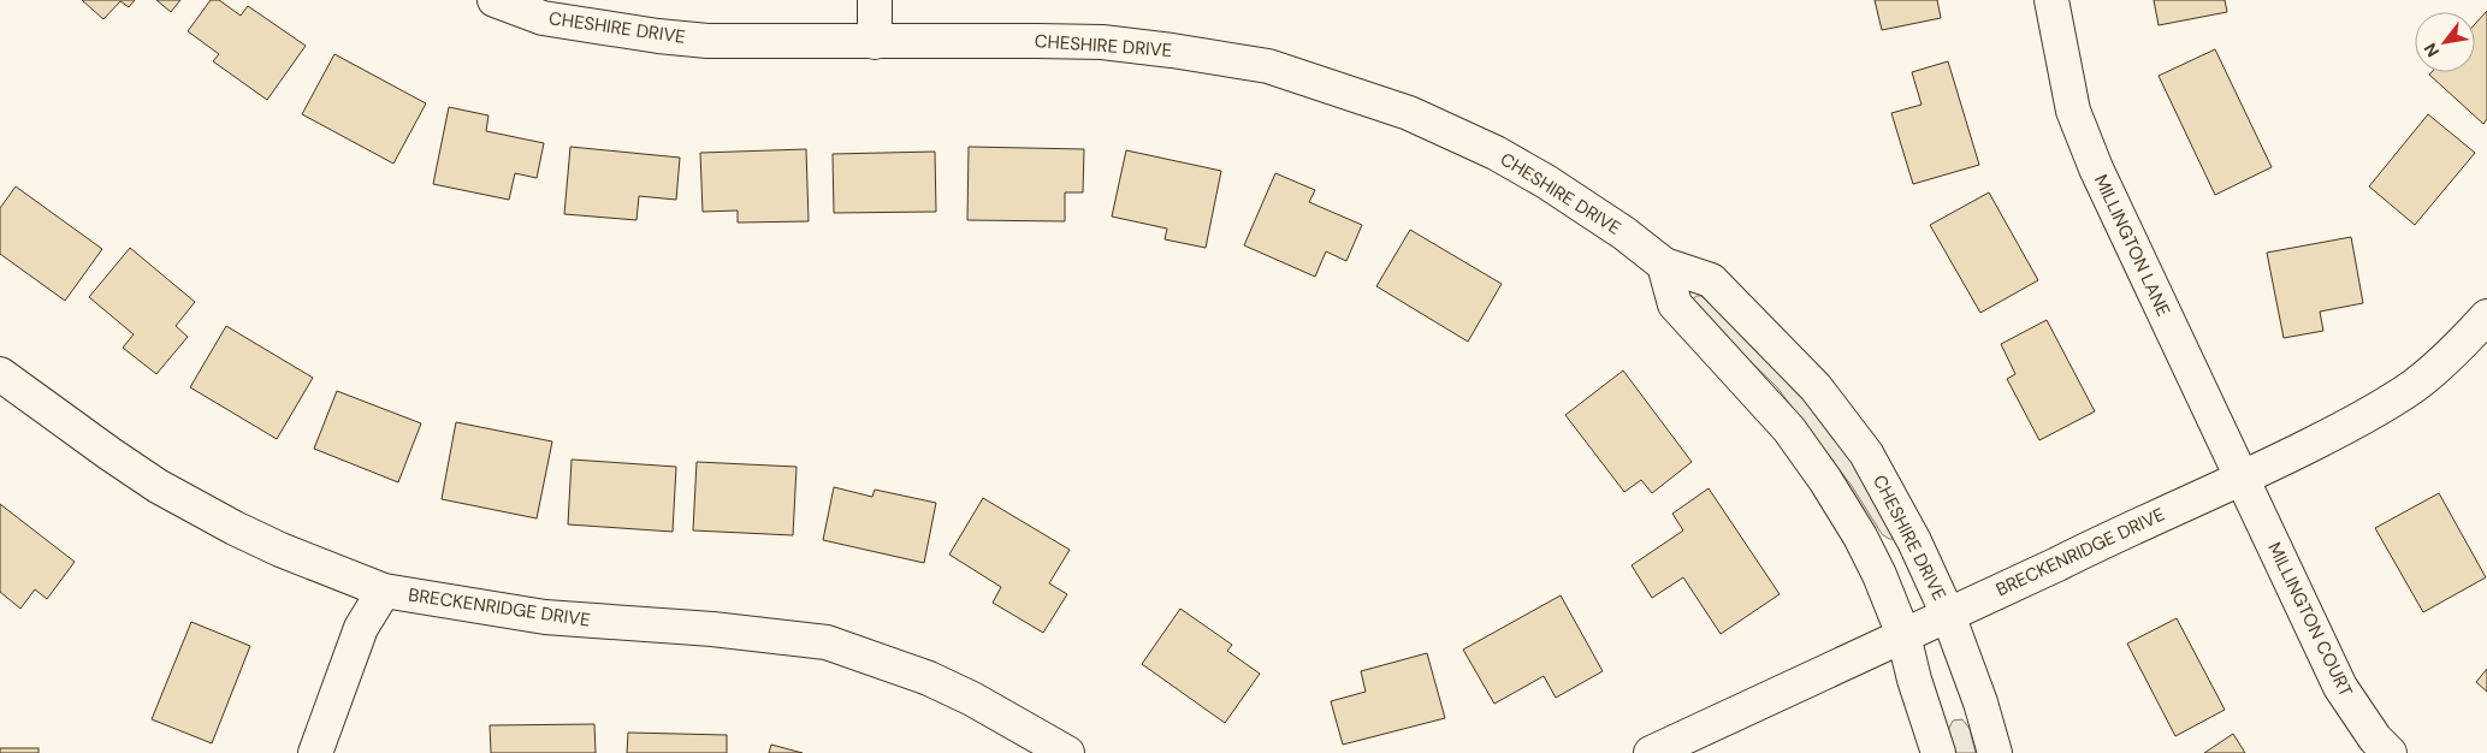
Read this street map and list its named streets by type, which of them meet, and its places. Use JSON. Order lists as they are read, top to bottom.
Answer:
{
  "streets": {
    "street": [
      "CHESHIRE DRIVE",
      "MILLINGTON LANE",
      "BRECKENRIDGE DRIVE",
      "MILLINGTON COURT"
    ]
  },
  "crossings": [
    ["CHESHIRE DRIVE", "BRECKENRIDGE DRIVE"],
    ["MILLINGTON LANE", "BRECKENRIDGE DRIVE"],
    ["MILLINGTON LANE", "MILLINGTON COURT"],
    ["BRECKENRIDGE DRIVE", "MILLINGTON COURT"]
  ],
  "north": "bottom left"
}
